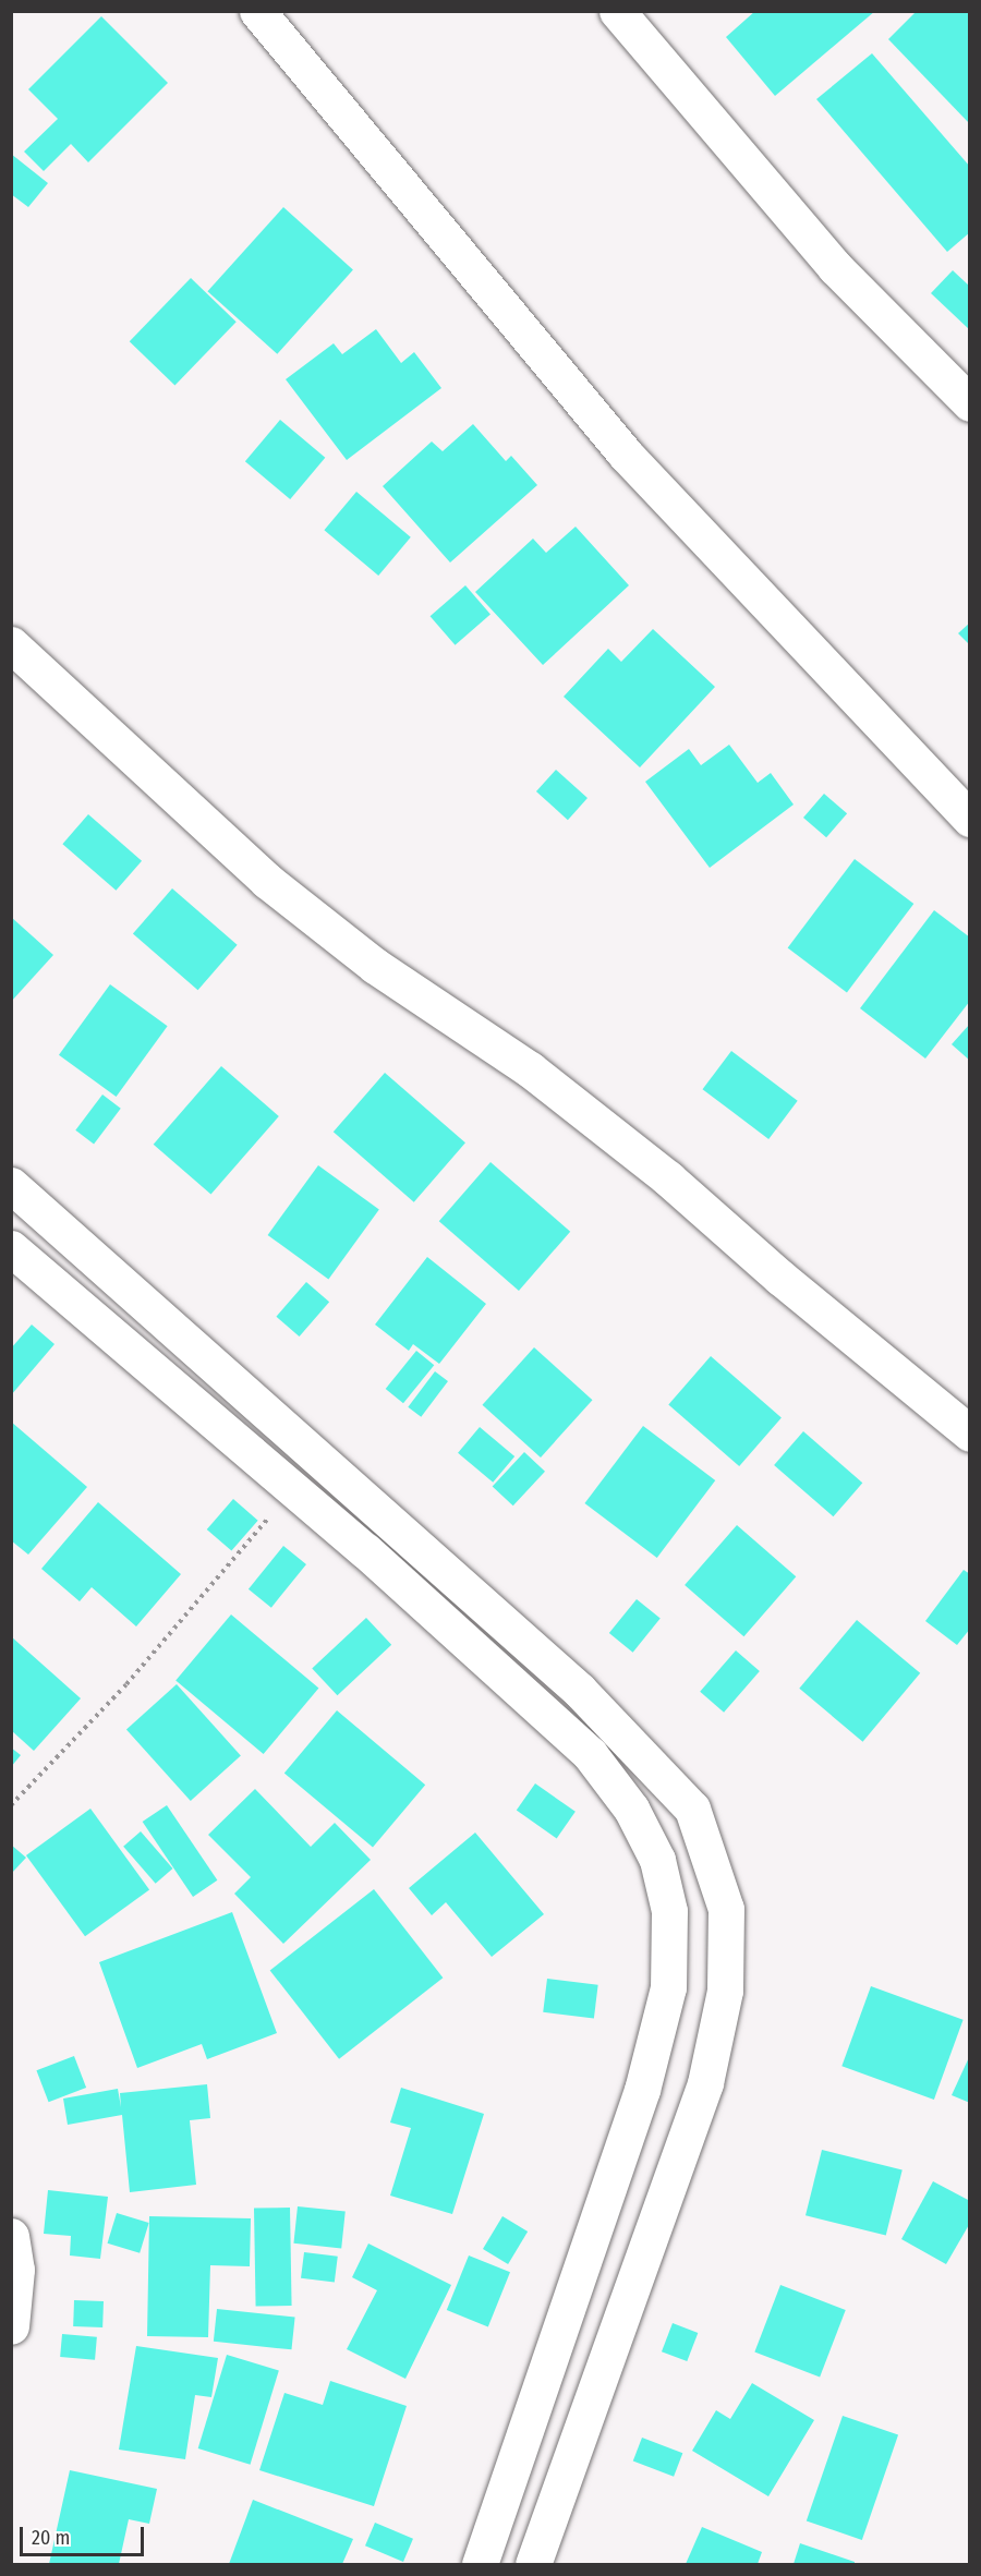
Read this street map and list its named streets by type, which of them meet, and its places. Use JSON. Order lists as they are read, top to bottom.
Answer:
{
  "scale_bar": "20 m"
}
